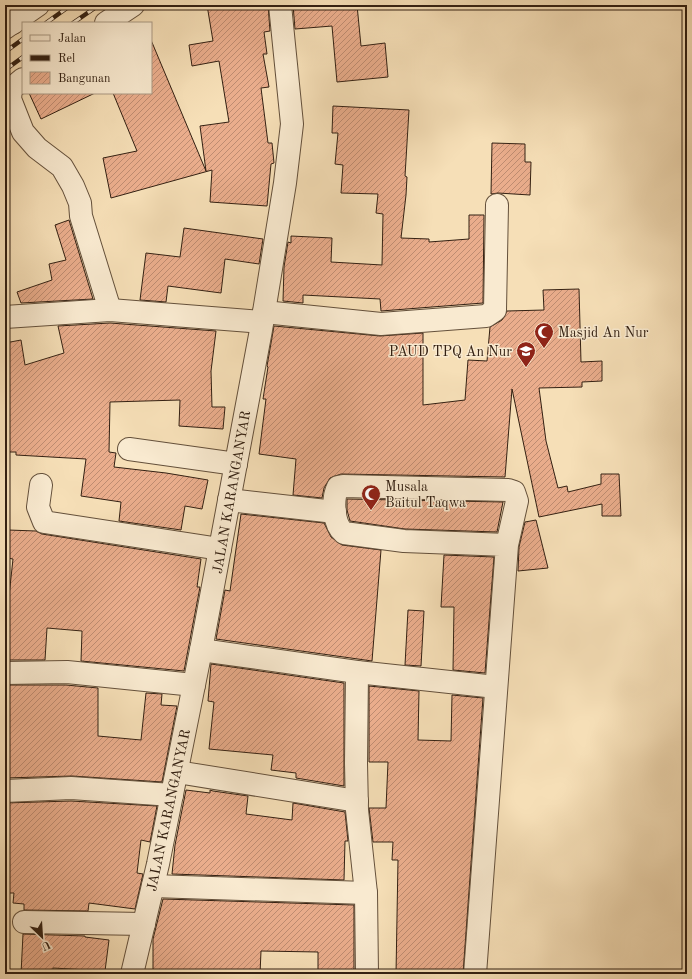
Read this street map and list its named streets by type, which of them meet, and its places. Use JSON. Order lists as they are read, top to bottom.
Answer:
{
  "streets": {
    "street": ["JALAN KARANGANYAR"]
  },
  "places": {
    "mosque": ["Masjid An Nur", "Musala Baitul Taqwa"],
    "school or university": ["PAUD TPQ An Nur"]
  },
  "legend": ["Jalan", "Rel", "Bangunan"],
  "north": "bottom right"
}
